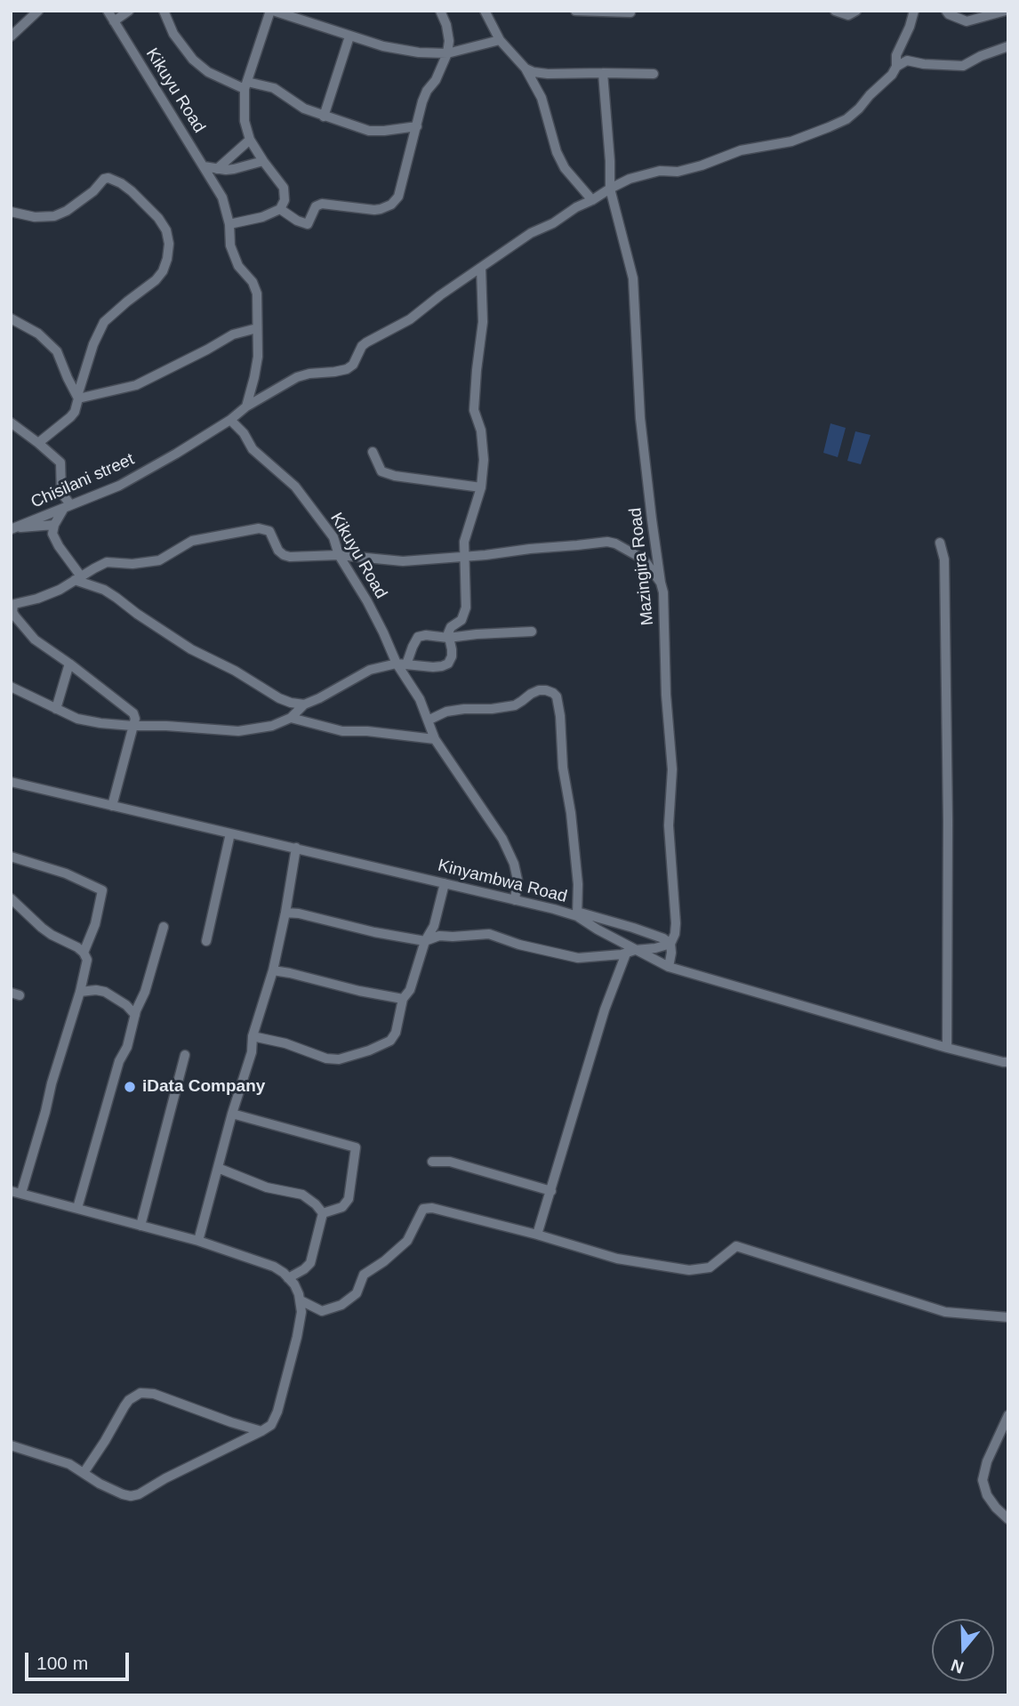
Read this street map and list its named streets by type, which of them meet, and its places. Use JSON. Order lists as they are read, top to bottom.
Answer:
{
  "streets": {
    "street": [
      "Kikuyu Road",
      "Chisilani street",
      "Mazingira Road",
      "Kinyambwa Road"
    ]
  },
  "crossings": [
    ["Kikuyu Road", "Chisilani street"],
    ["Kikuyu Road", "Kinyambwa Road"],
    ["Mazingira Road", "Kinyambwa Road"]
  ],
  "places": ["iData Company"],
  "scale_bar": "100 m",
  "north": "bottom"
}
